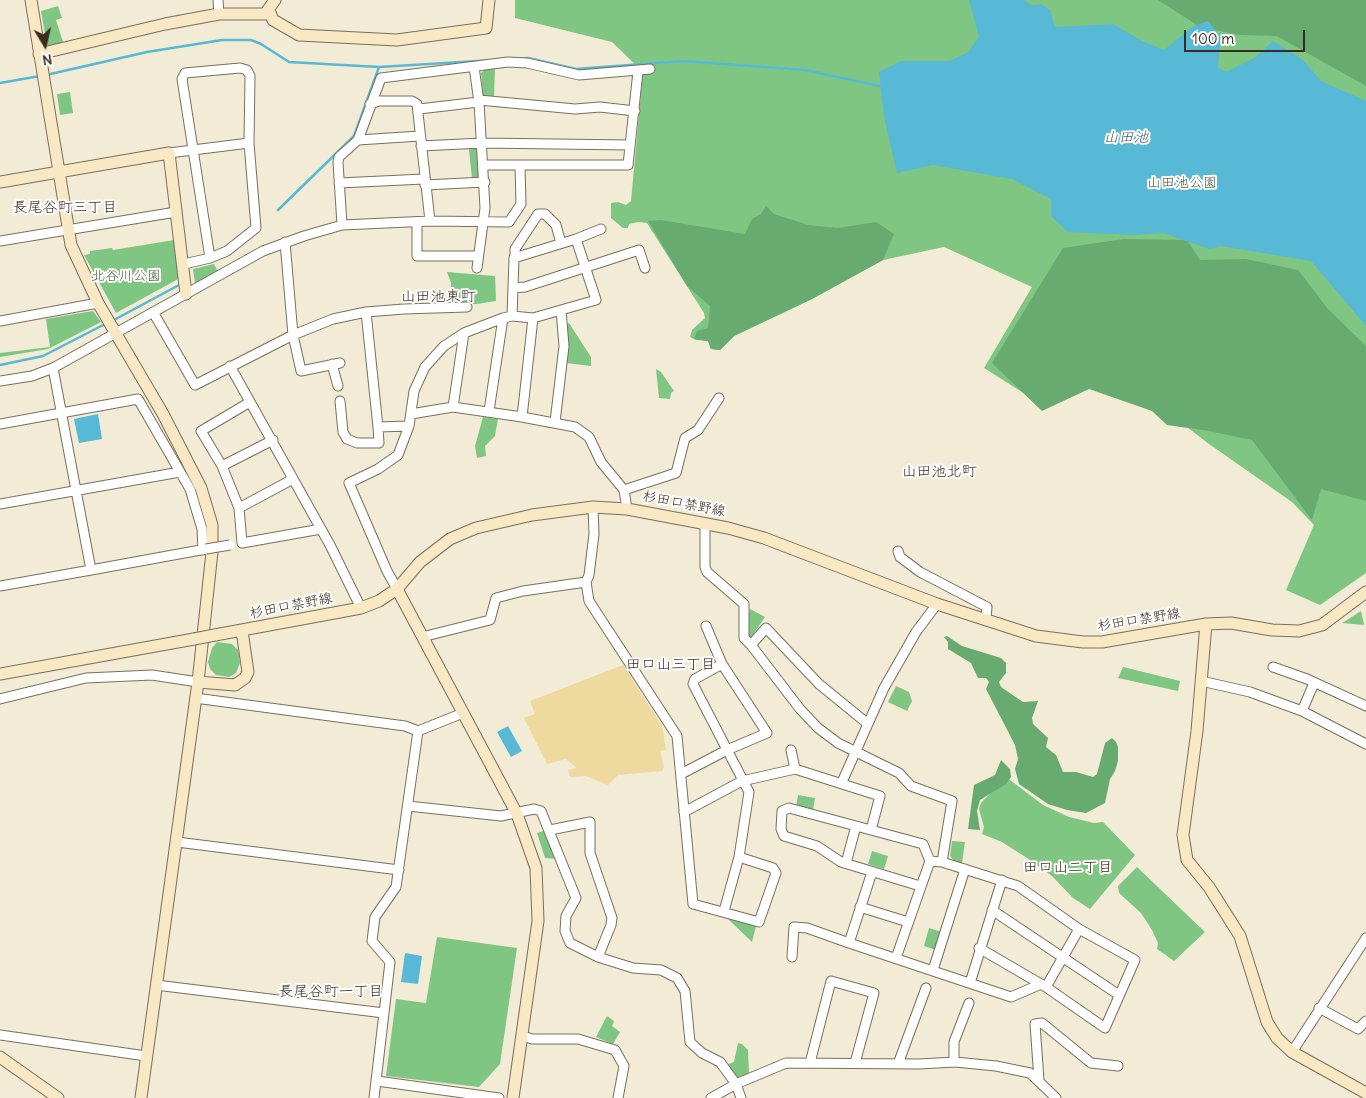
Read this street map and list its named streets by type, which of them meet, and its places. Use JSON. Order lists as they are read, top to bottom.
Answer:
{
  "streets": {
    "street": ["杉田口禁野線"]
  },
  "districts": [
    "長尾谷町三丁目",
    "山田池東町",
    "山田池北町",
    "田口山三丁目",
    "田口山二丁目",
    "長尾谷町一丁目"
  ],
  "water": ["山田池"],
  "parks": ["山田池公園", "北谷川公園"],
  "scale_bar": "100 m",
  "north": "bottom"
}
